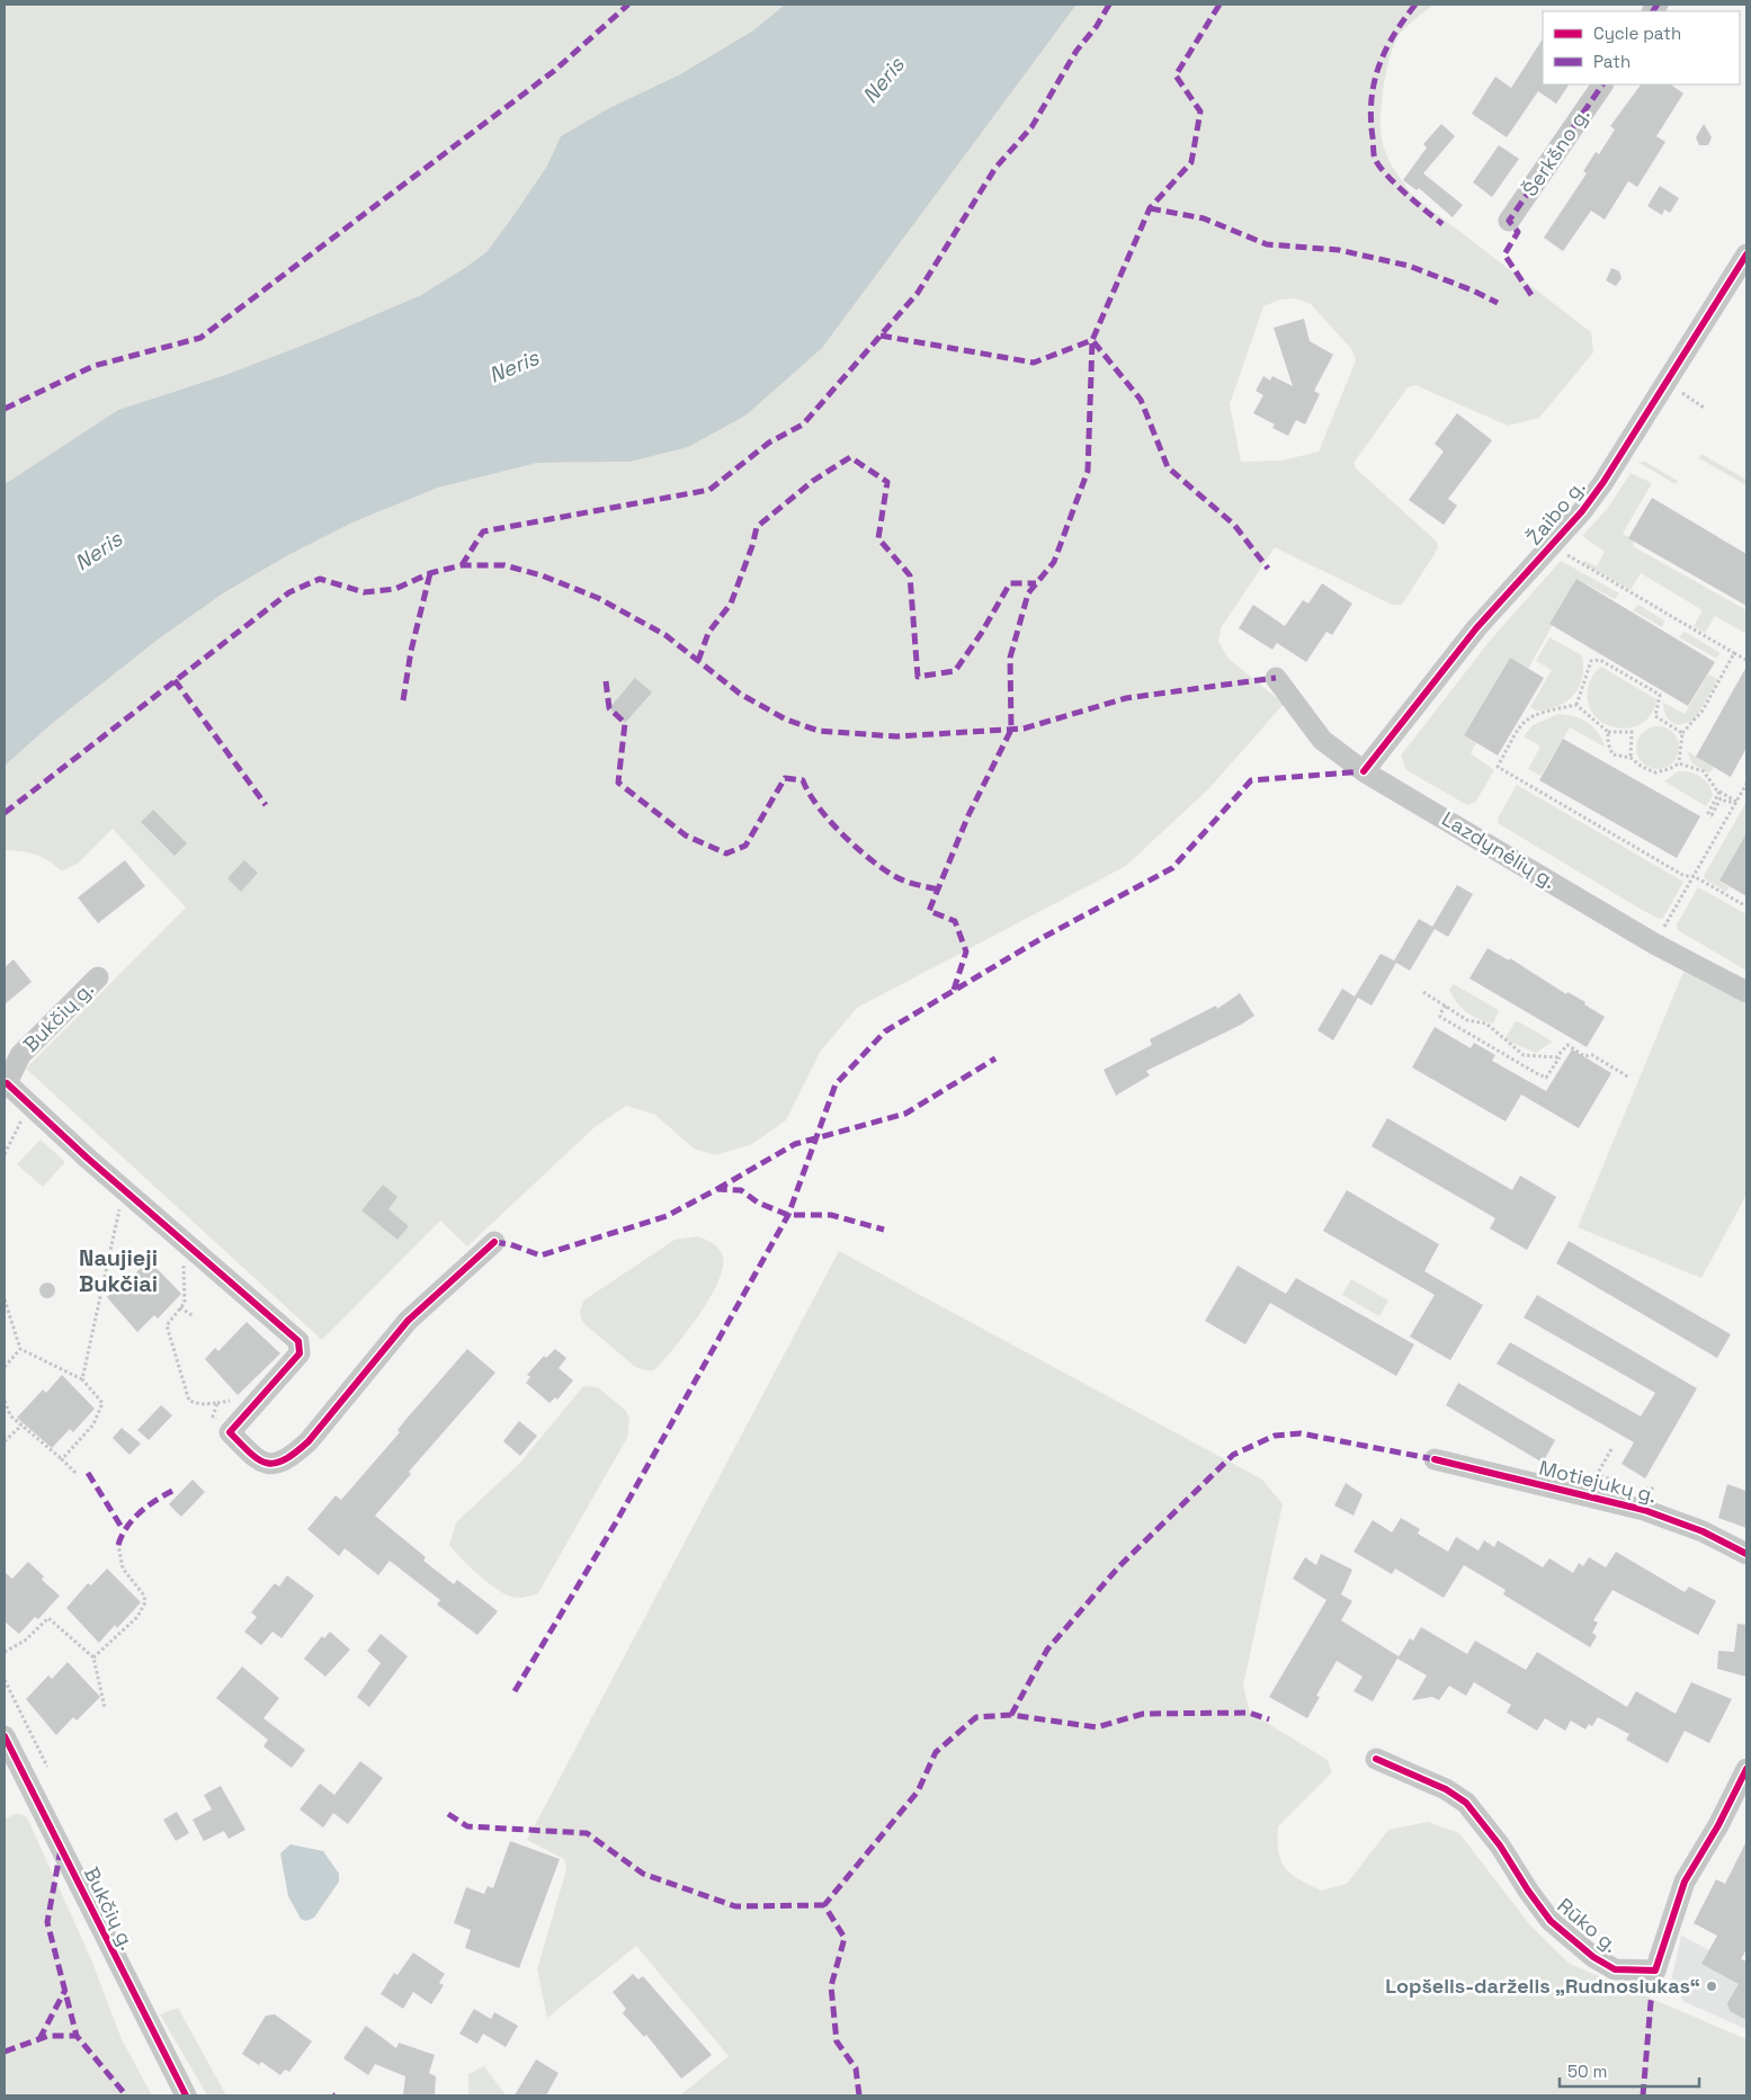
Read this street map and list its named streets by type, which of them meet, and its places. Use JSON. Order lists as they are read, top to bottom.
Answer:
{
  "streets": {
    "street": [
      "Šerkšno g.",
      "Žaibo g.",
      "Lazdynėlių g.",
      "Bukčių g.",
      "Motiejukų g.",
      "Rūko g."
    ]
  },
  "crossings": [
    ["Žaibo g.", "Lazdynėlių g."]
  ],
  "districts": ["Naujieji Bukčiai"],
  "water": ["Neris"],
  "places": ["Lopšelis-darželis „Rudnosiukas“"],
  "legend": ["Cycle path", "Path"],
  "scale_bar": "50 m"
}
